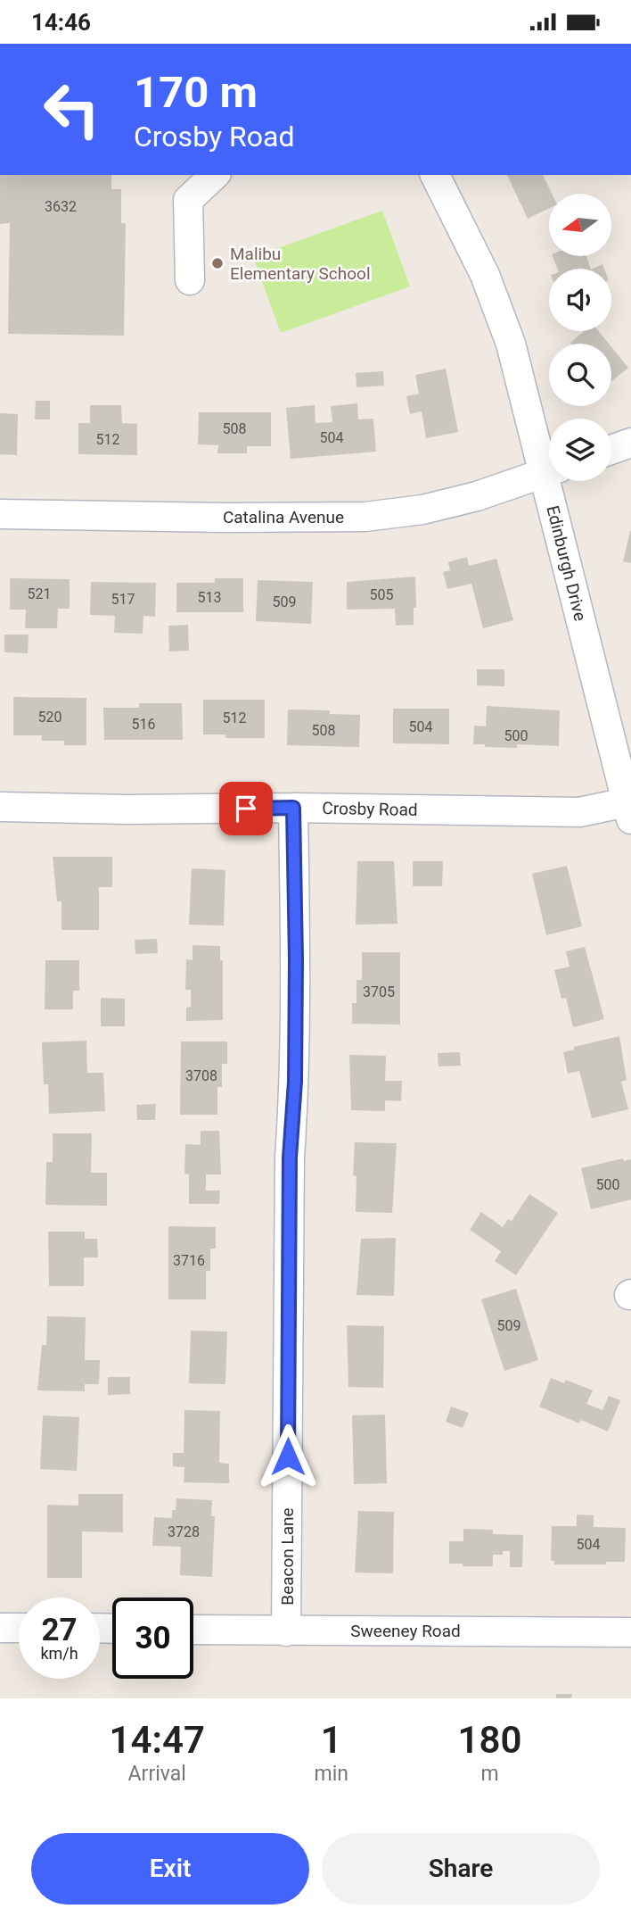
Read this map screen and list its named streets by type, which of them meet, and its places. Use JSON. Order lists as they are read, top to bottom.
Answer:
{
  "streets": {
    "street": [
      "Catalina Avenue",
      "Edinburgh Drive",
      "Crosby Road",
      "Beacon Lane",
      "Sweeney Road"
    ]
  },
  "crossings": [
    ["Edinburgh Drive", "Crosby Road"],
    ["Crosby Road", "Beacon Lane"],
    ["Beacon Lane", "Sweeney Road"]
  ],
  "places": ["Malibu Elementary School"],
  "house_numbers": [
    "3632",
    "508",
    "504",
    "512",
    "521",
    "505",
    "513",
    "517",
    "509",
    "520",
    "512",
    "516",
    "504",
    "508",
    "500",
    "3705",
    "3708",
    "500",
    "3716",
    "509",
    "3728",
    "504"
  ],
  "north": "left",
  "page": {
    "status": "14:46",
    "turn": ["170 m", "Crosby Road"],
    "speed": "27 km/h",
    "limit": "30",
    "eta": [
      "14:47",
      "Arrival",
      "1",
      "min",
      "180",
      "m"
    ],
    "buttons": ["Exit", "Share"]
  }
}
